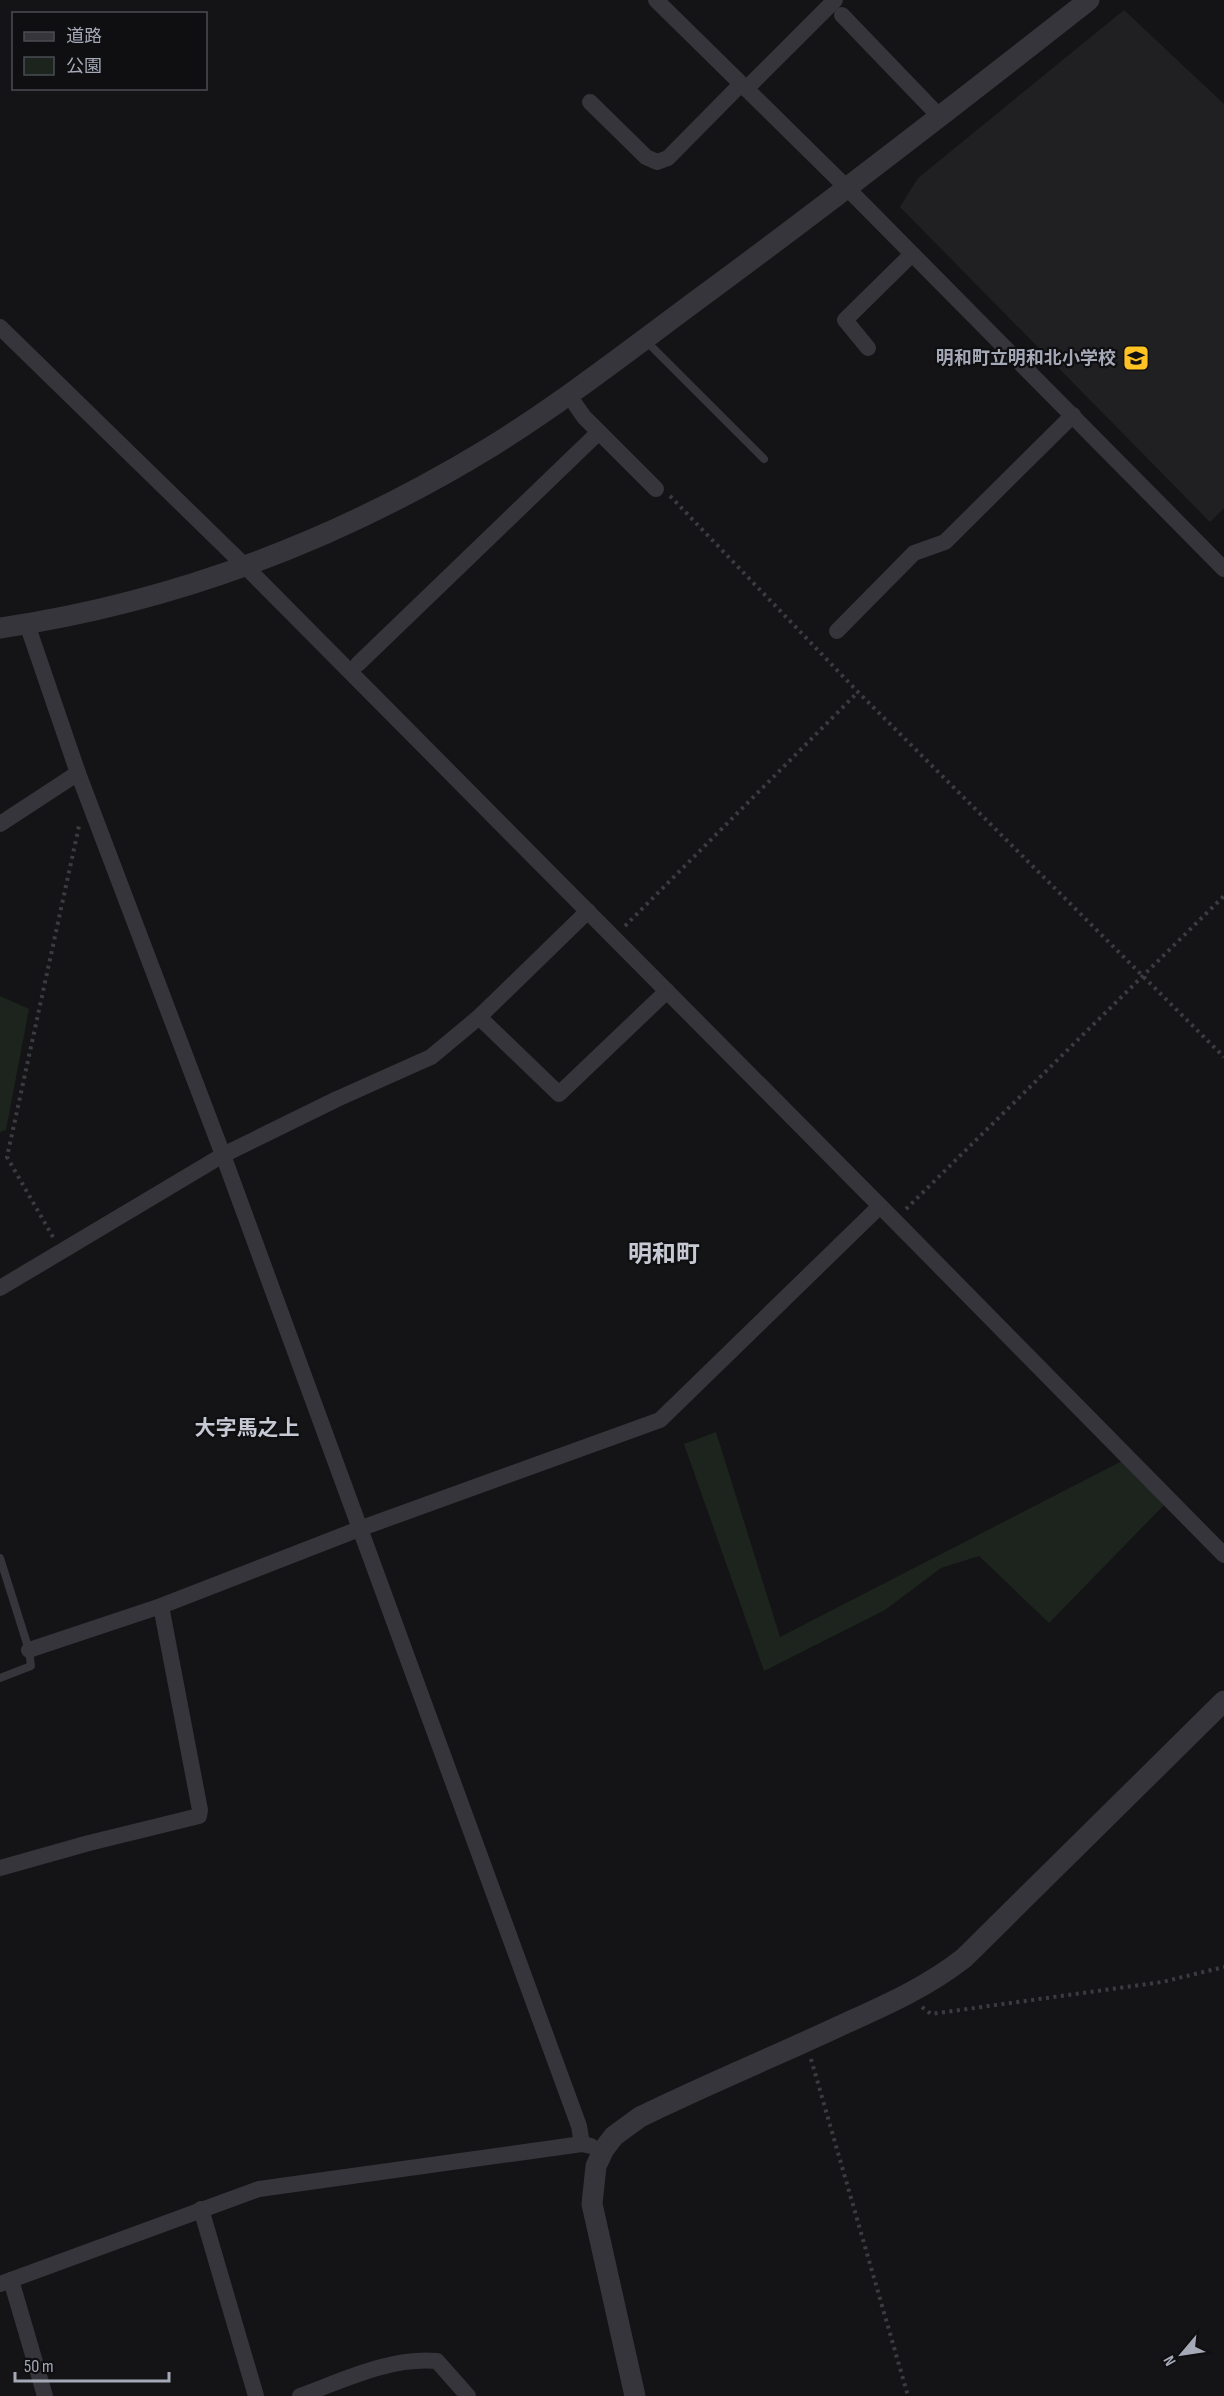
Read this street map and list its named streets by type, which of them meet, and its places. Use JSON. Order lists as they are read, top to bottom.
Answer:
{
  "districts": ["明和町", "大字馬之上"],
  "places": {
    "school or university": ["明和町立明和北小学校"]
  },
  "legend": ["道路", "公園"],
  "scale_bar": "50 m",
  "north": "bottom left"
}
